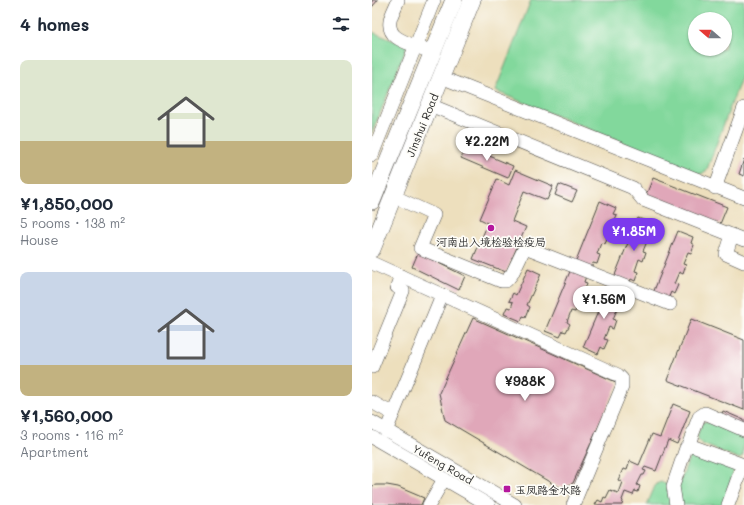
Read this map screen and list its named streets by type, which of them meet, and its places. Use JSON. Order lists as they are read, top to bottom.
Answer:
{
  "streets": {
    "main road": ["Jinshui Road"],
    "street": ["Yufeng Road"]
  },
  "places": {
    "other": ["河南出入境检验检疫局"],
    "transit": ["玉凤路金水路"]
  },
  "north": "left",
  "page": {
    "heading": "4 homes",
    "list": [
      {
        "name": "¥1,850,000",
        "note": "5 rooms · 138 m² · House"
      },
      {
        "name": "¥1,560,000",
        "note": "3 rooms · 116 m² · Apartment"
      }
    ],
    "price": [
      "¥2.22M",
      "¥1.85M",
      "¥1.56M",
      "¥988K"
    ]
  }
}
